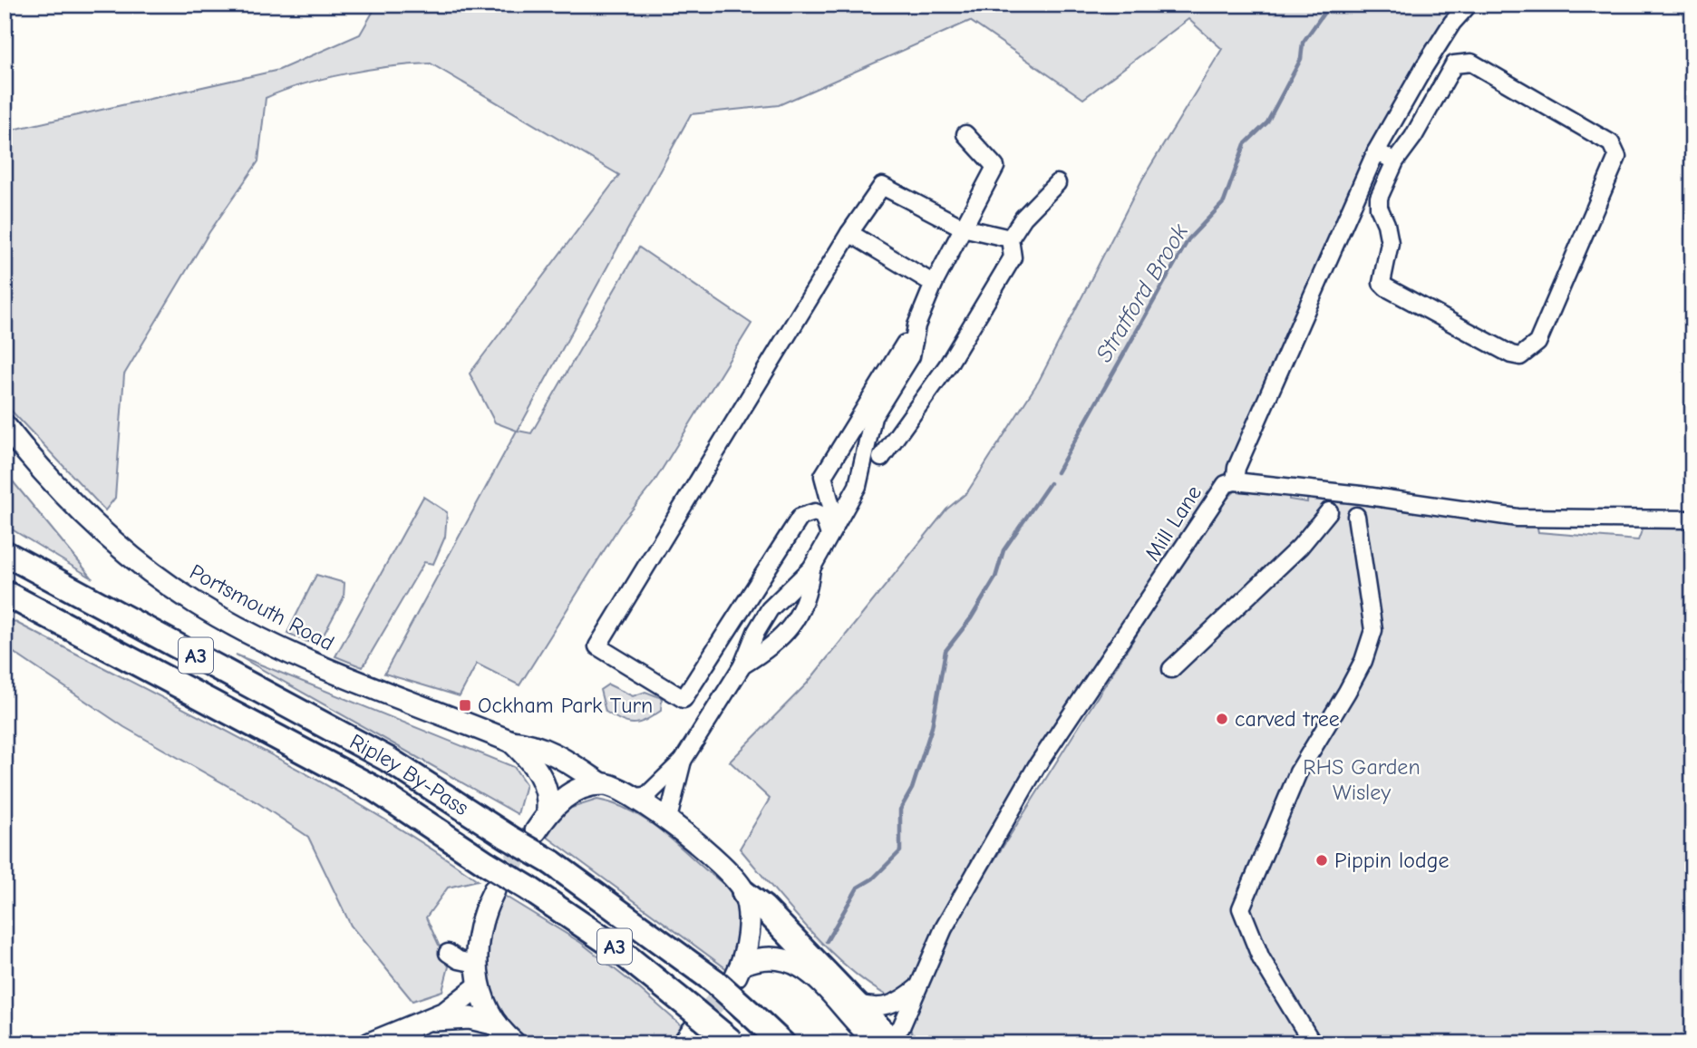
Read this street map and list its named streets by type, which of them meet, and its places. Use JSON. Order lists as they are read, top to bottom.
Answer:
{
  "streets": {
    "highway": ["A3", "Ripley By-Pass"],
    "main road": ["Portsmouth Road"],
    "street": ["Mill Lane"]
  },
  "water": ["Stratford Brook"],
  "parks": ["RHS Garden Wisley"],
  "places": {
    "transit": ["Ockham Park Turn"],
    "other": ["carved tree", "Pippin lodge"]
  }
}
